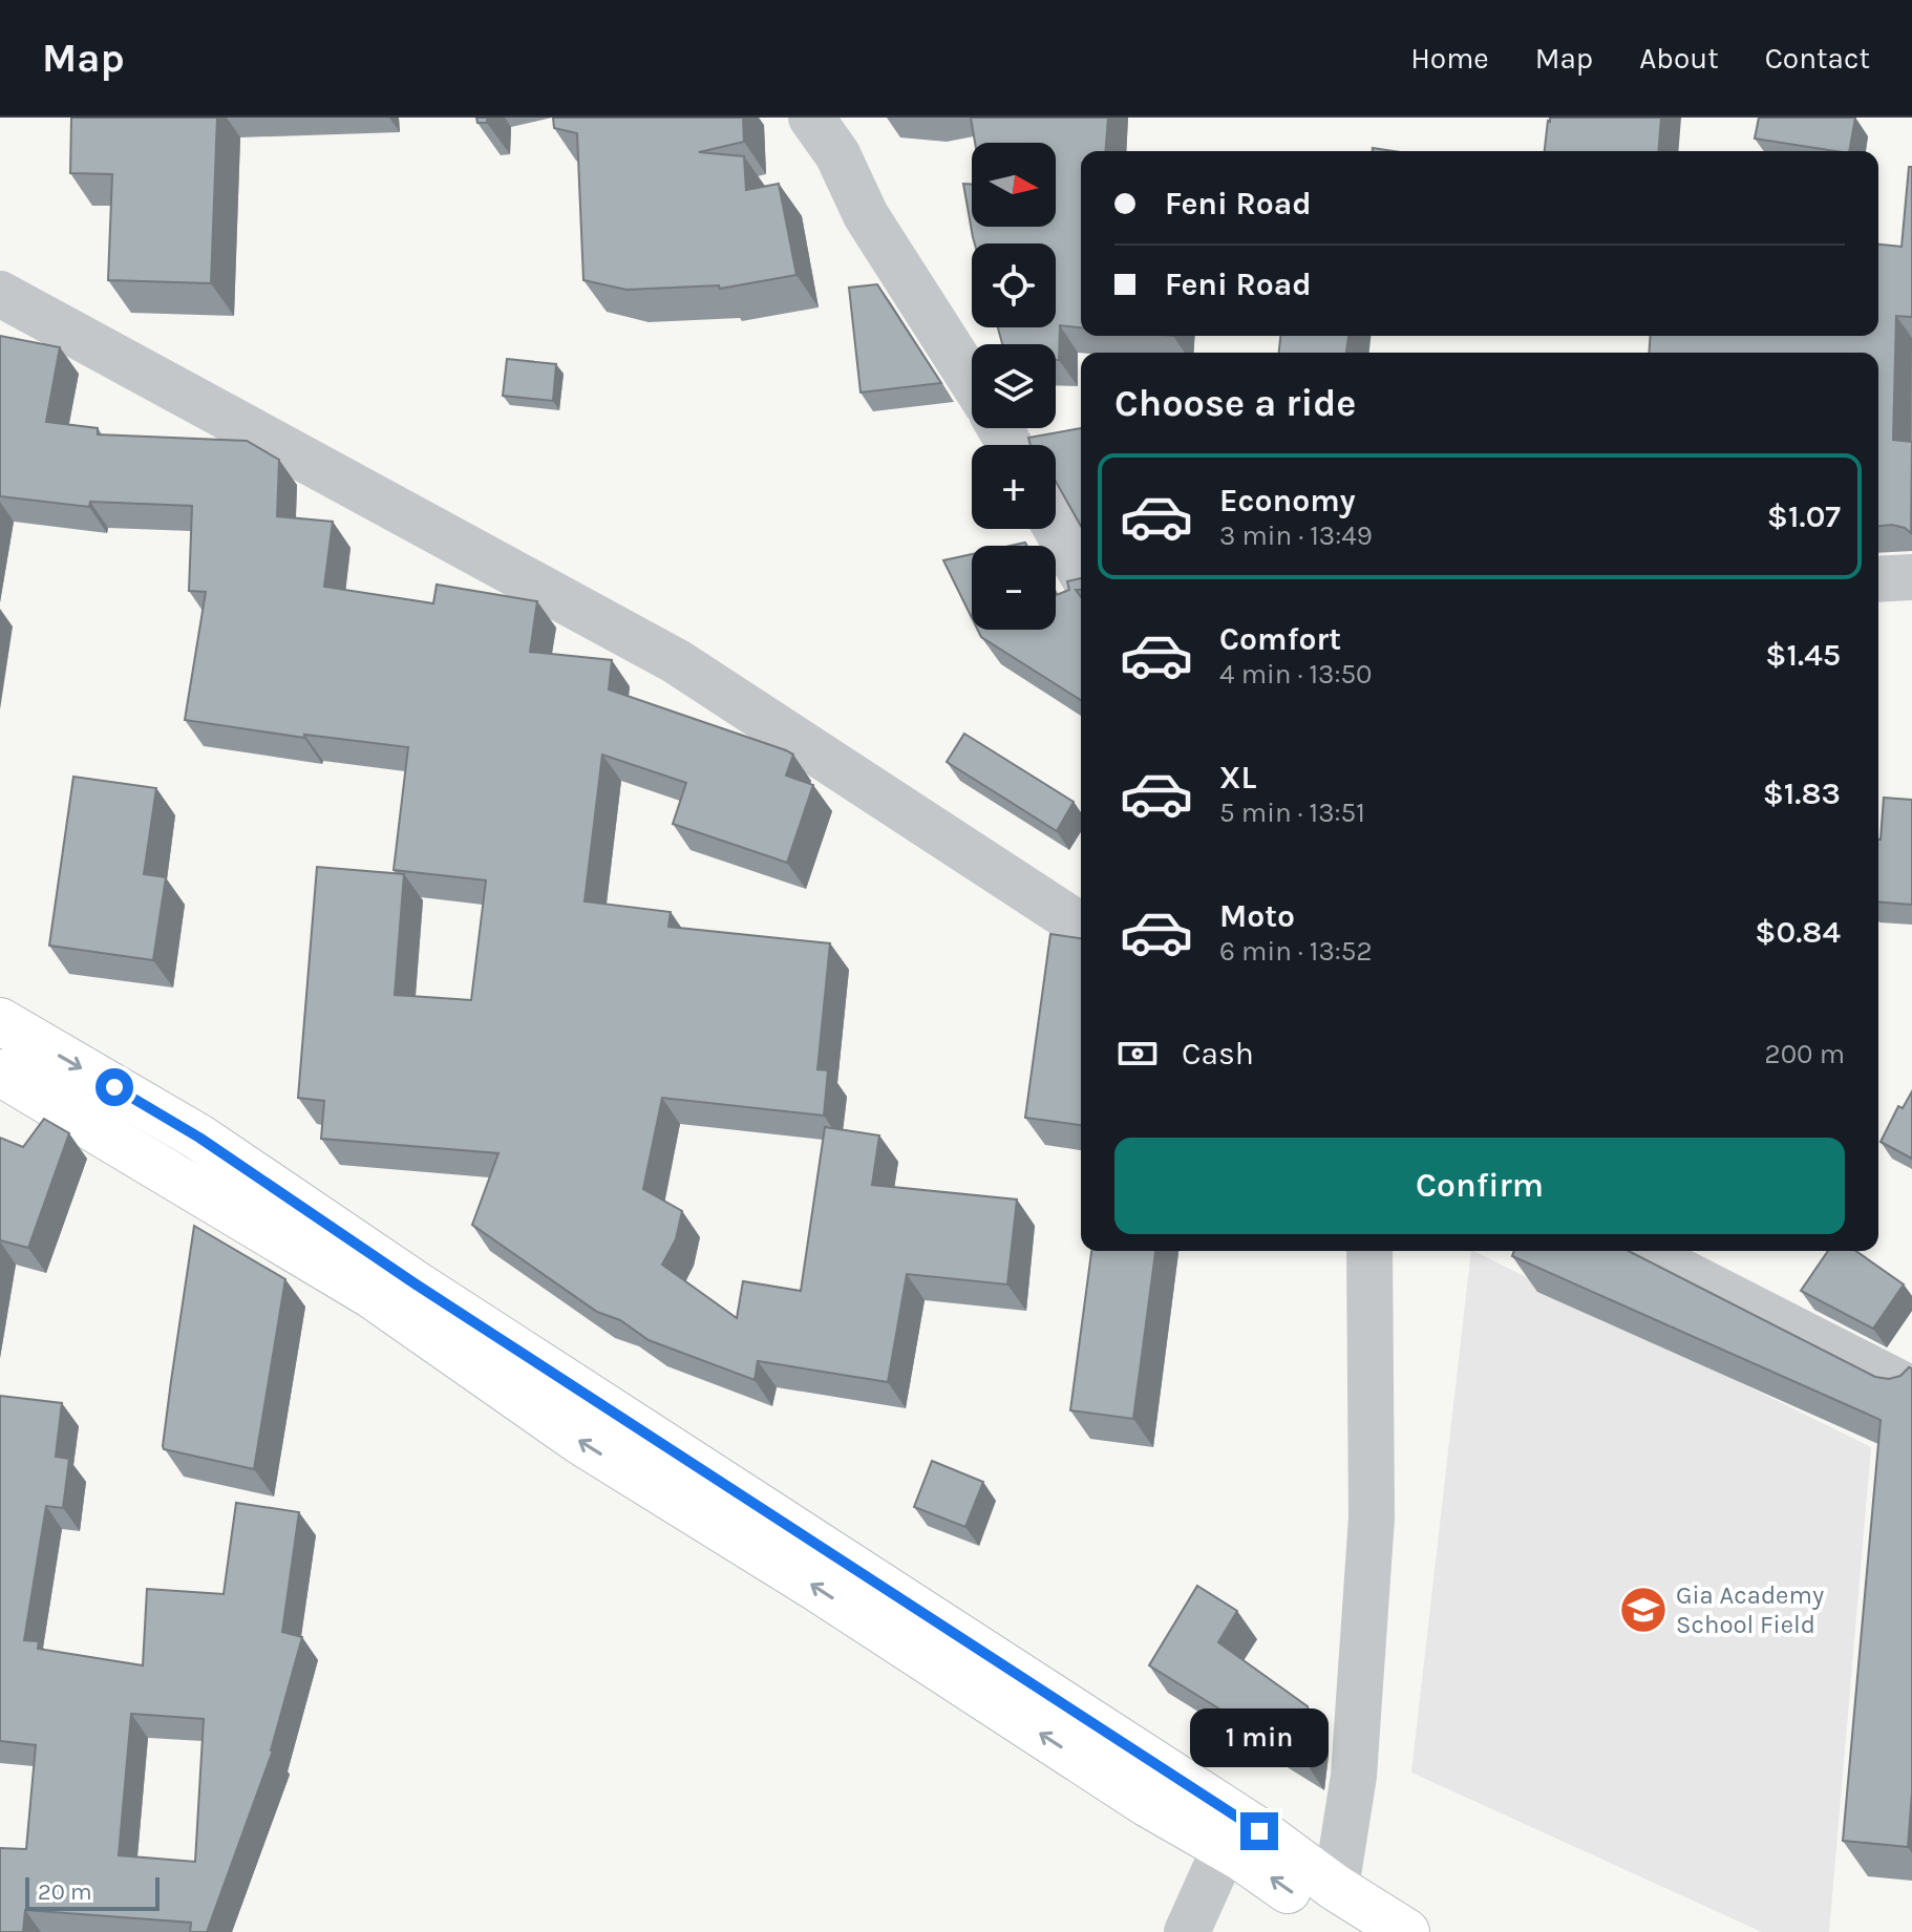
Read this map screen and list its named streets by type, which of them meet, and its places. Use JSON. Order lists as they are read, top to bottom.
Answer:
{
  "places": {
    "school or university": ["Gia Academy School Field"]
  },
  "scale_bar": "20 m",
  "north": "right",
  "page": {
    "header": "Map",
    "nav": [
      "Home",
      "Map",
      "About",
      "Contact"
    ],
    "map_buttons": ["+", "−"],
    "banner": ["Feni Road", "Feni Road"],
    "heading": "Choose a ride",
    "list": [
      {
        "name": "Economy",
        "note": "3 min · 13:49",
        "value": "$1.07"
      },
      {
        "name": "Comfort",
        "note": "4 min · 13:50",
        "value": "$1.45"
      },
      {
        "name": "XL",
        "note": "5 min · 13:51",
        "value": "$1.83"
      },
      {
        "name": "Moto",
        "note": "6 min · 13:52",
        "value": "$0.84"
      }
    ],
    "pay": ["Cash", "200 m"],
    "buttons": "Confirm",
    "bubble": "1 min",
    "scale": "20 m"
  }
}
